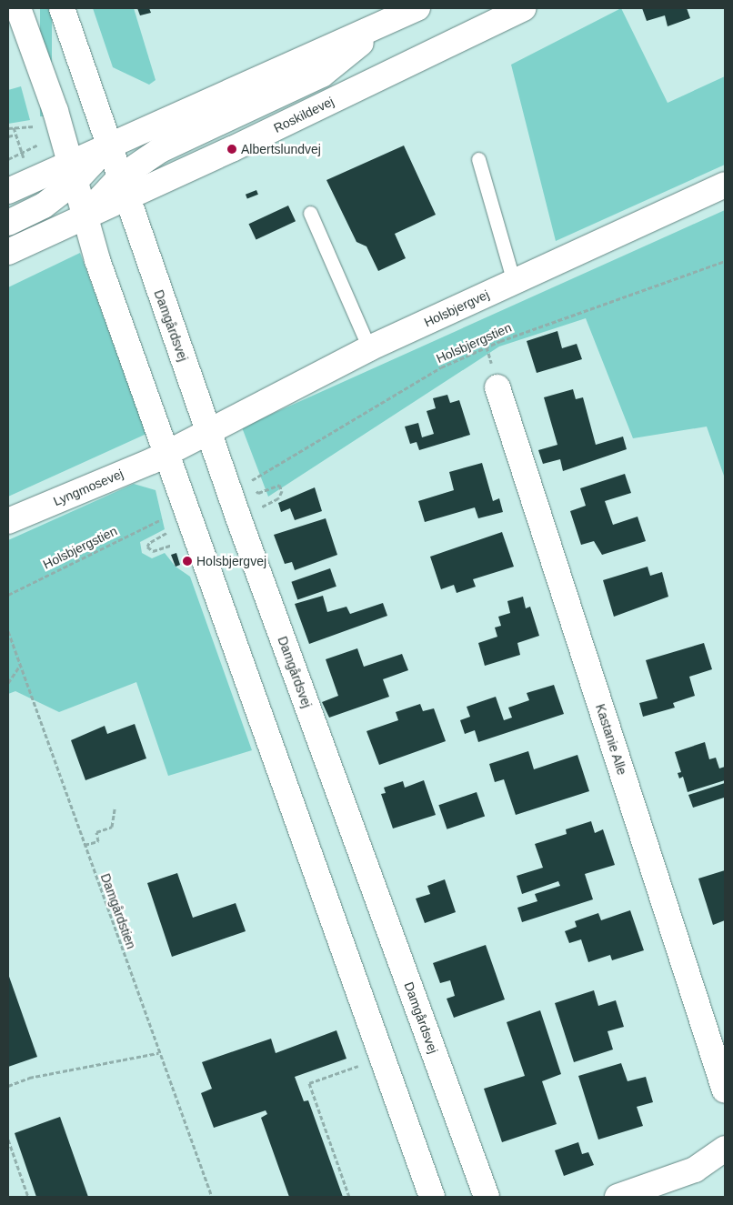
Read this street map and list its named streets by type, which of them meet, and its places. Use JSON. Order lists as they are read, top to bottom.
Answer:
{
  "streets": {
    "street": [
      "Roskildevej",
      "Holsbjergvej",
      "Damgårdsvej",
      "Lyngmosevej",
      "Kastanie Alle"
    ],
    "path": ["Holsbjergstien", "Damgårdstien"]
  },
  "crossings": [
    ["Roskildevej", "Damgårdsvej"],
    ["Holsbjergvej", "Damgårdsvej"],
    ["Holsbjergvej", "Lyngmosevej"]
  ],
  "places": ["Albertslundvej", "Holsbjergvej"]
}
